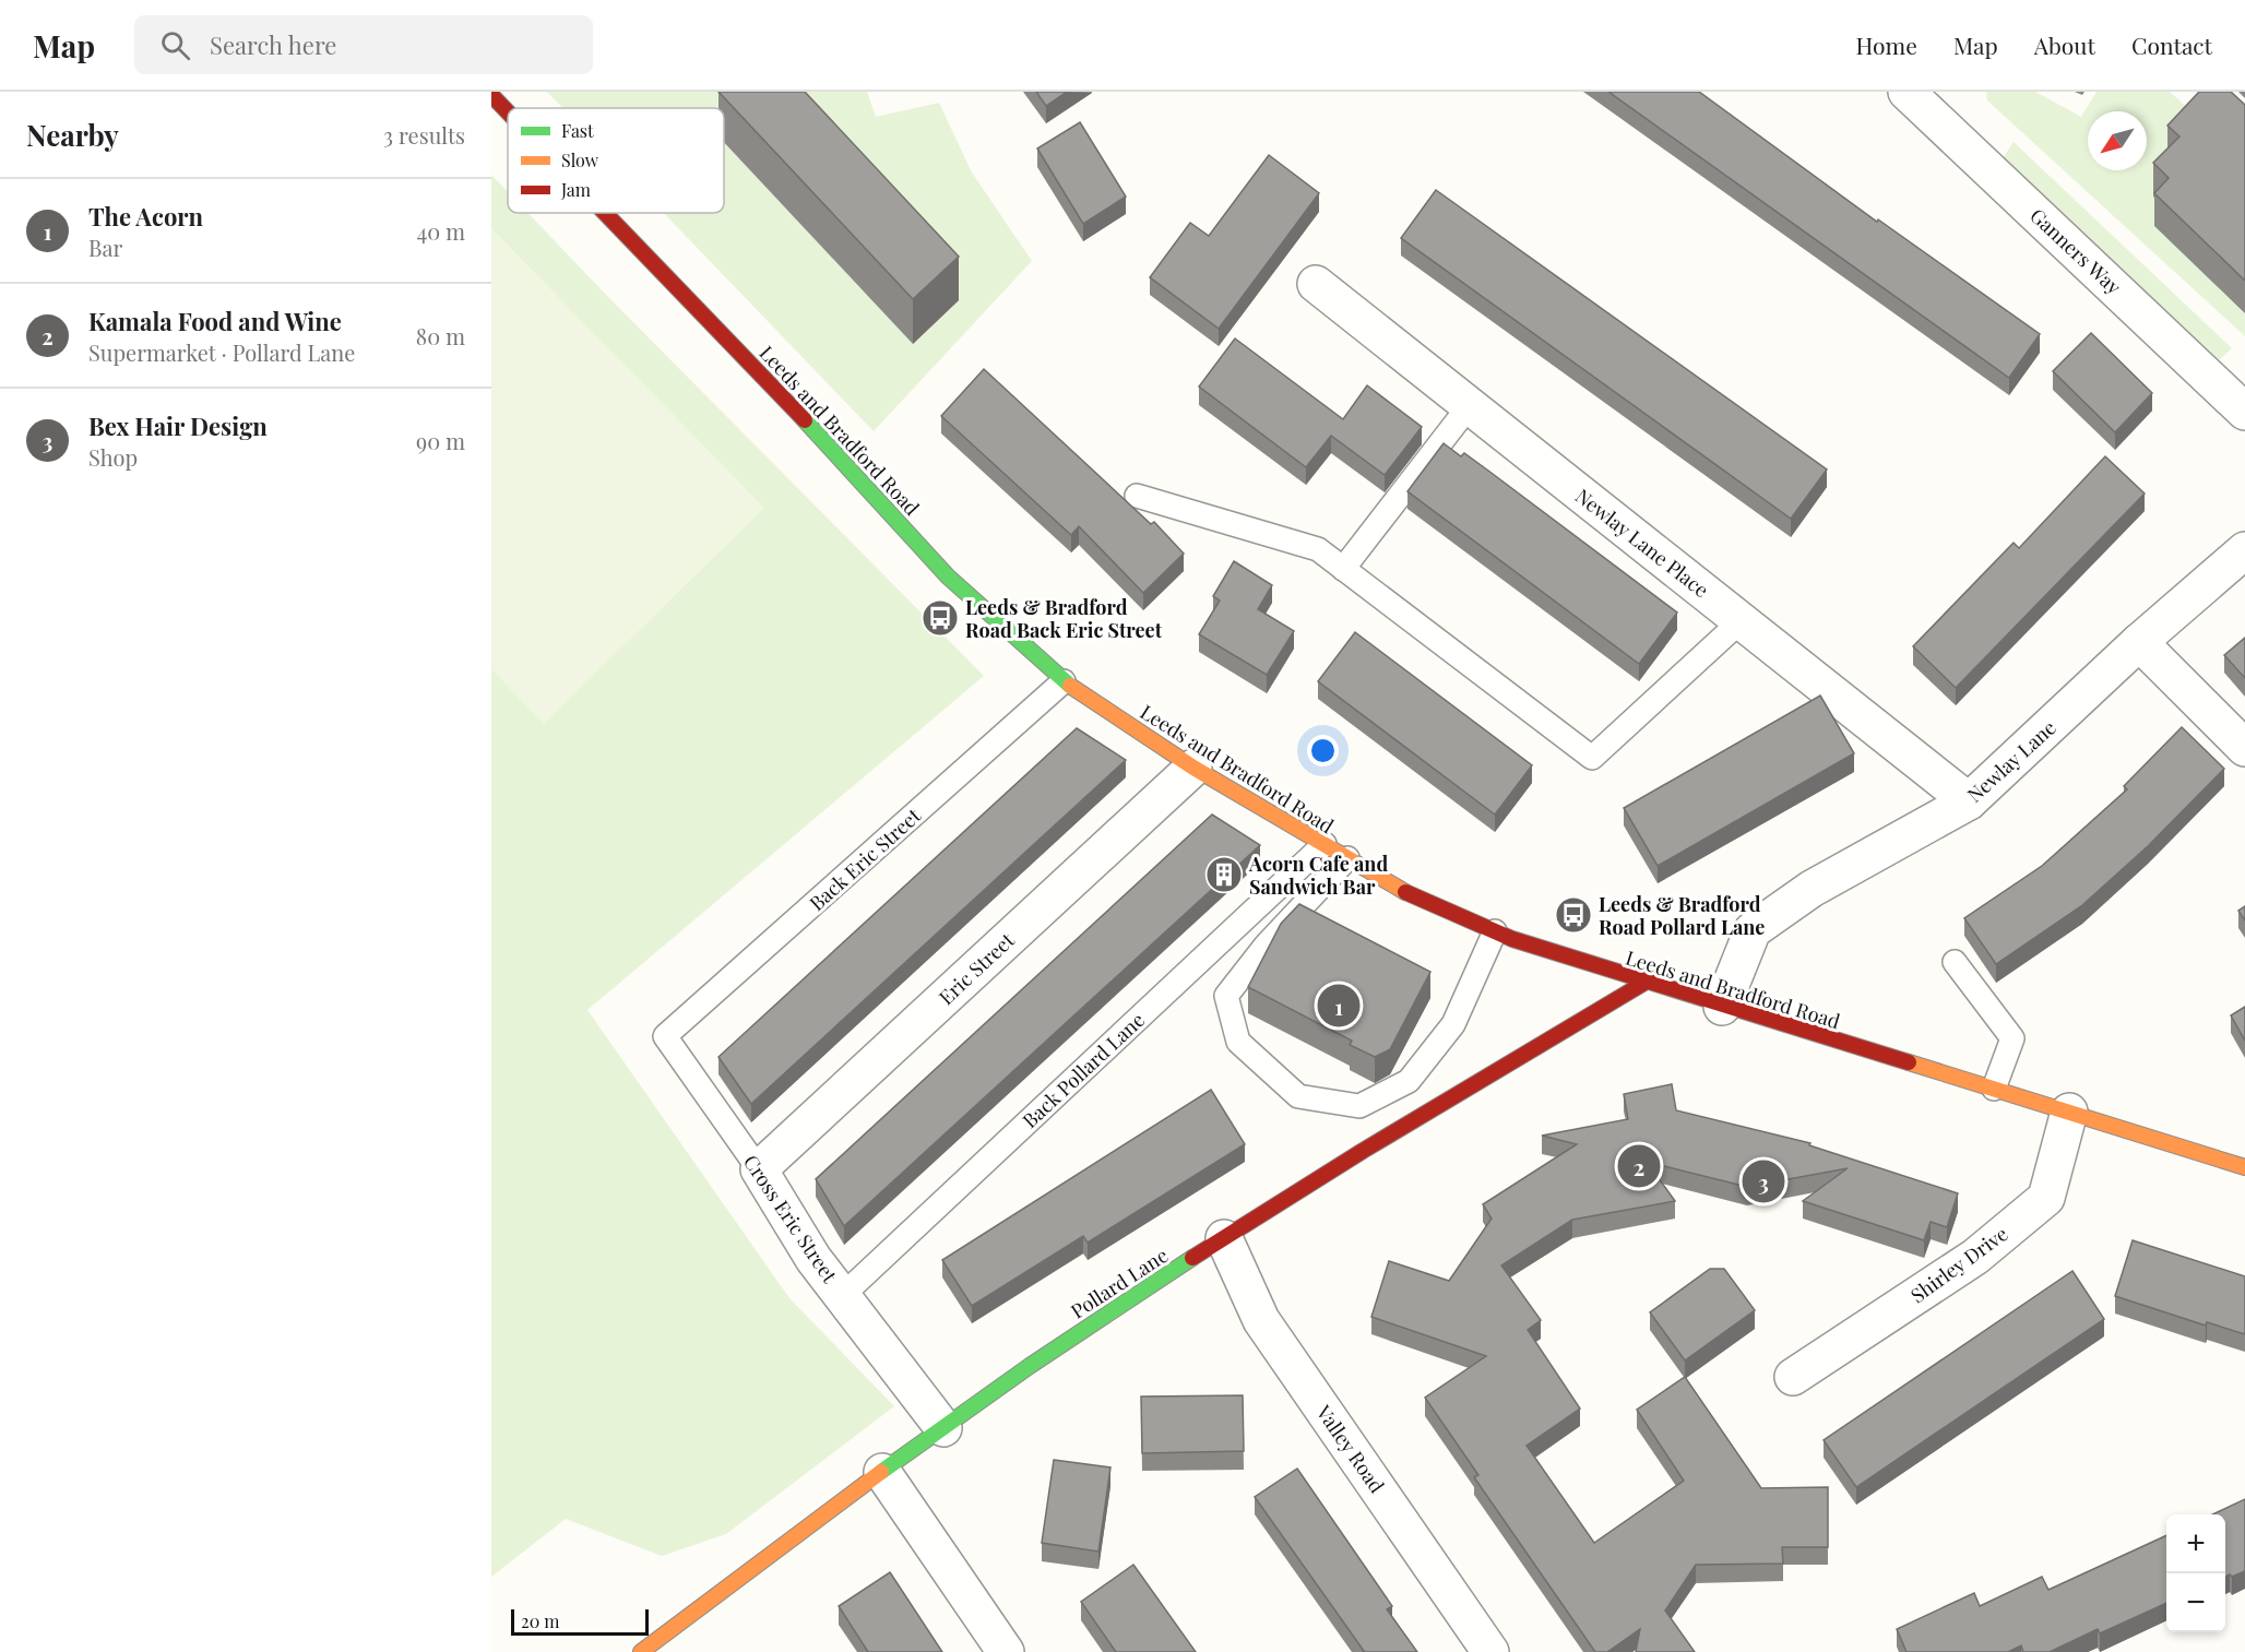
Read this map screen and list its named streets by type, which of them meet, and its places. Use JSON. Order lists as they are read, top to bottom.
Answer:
{
  "streets": {
    "main road": ["Leeds and Bradford Road", "Pollard Lane"],
    "street": [
      "Ganners Way",
      "Newlay Lane Place",
      "Newlay Lane",
      "Eric Street",
      "Cross Eric Street",
      "Shirley Drive",
      "Valley Road"
    ],
    "lane": ["Back Eric Street", "Back Pollard Lane"]
  },
  "crossings": [
    ["Leeds and Bradford Road", "Newlay Lane"],
    ["Leeds and Bradford Road", "Back Eric Street"],
    ["Leeds and Bradford Road", "Eric Street"],
    ["Leeds and Bradford Road", "Back Pollard Lane"],
    ["Leeds and Bradford Road", "Shirley Drive"],
    ["Leeds and Bradford Road", "Pollard Lane"],
    ["Newlay Lane Place", "Newlay Lane"],
    ["Back Eric Street", "Cross Eric Street"],
    ["Eric Street", "Cross Eric Street"],
    ["Back Pollard Lane", "Cross Eric Street"],
    ["Cross Eric Street", "Pollard Lane"],
    ["Pollard Lane", "Valley Road"]
  ],
  "places": {
    "bus stop": ["Leeds & Bradford Road Back Eric Street", "Leeds & Bradford Road Pollard Lane"],
    "building": ["Acorn Cafe and Sandwich Bar"]
  },
  "legend": ["Fast", "Slow", "Jam"],
  "scale_bar": "20 m",
  "north": "bottom left",
  "page": {
    "header": "Map",
    "search": "Search here",
    "nav": [
      "Home",
      "Map",
      "About",
      "Contact"
    ],
    "heading": ["Nearby", "3 results"],
    "list": [
      {
        "mark": "1",
        "name": "The Acorn",
        "note": "Bar",
        "value": "40 m"
      },
      {
        "mark": "2",
        "name": "Kamala Food and Wine",
        "note": "Supermarket · Pollard Lane",
        "value": "80 m"
      },
      {
        "mark": "3",
        "name": "Bex Hair Design",
        "note": "Shop",
        "value": "90 m"
      }
    ],
    "pins": ["1", "2", "3"],
    "map_buttons": ["+", "−"],
    "scale": "20 m"
  }
}
